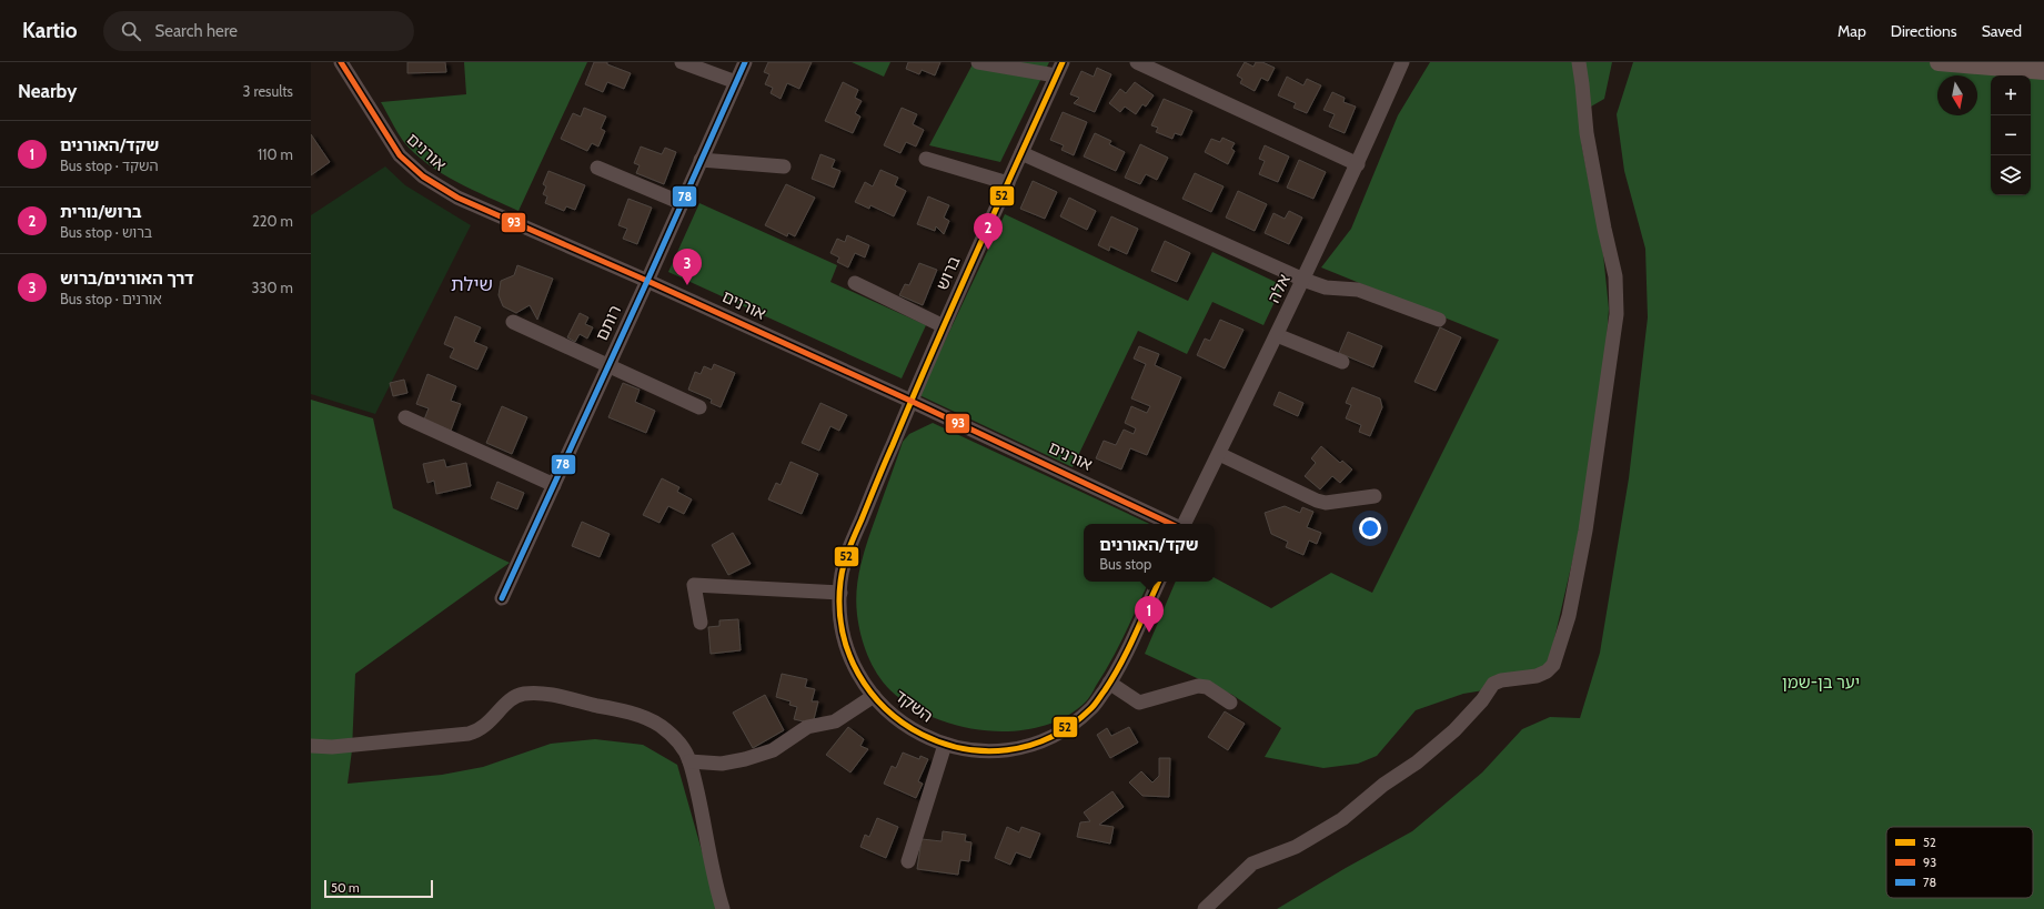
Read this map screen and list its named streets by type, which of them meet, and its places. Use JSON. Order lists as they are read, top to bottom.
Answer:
{
  "streets": {
    "street": [
      "אורנים",
      "ברוש",
      "אלה",
      "רותם",
      "השקד"
    ]
  },
  "crossings": [
    ["אורנים", "ברוש"],
    ["אורנים", "רותם"],
    ["אורנים", "השקד"],
    ["ברוש", "השקד"]
  ],
  "districts": ["שילת"],
  "parks": ["יער בן-שמן"],
  "lines": ["transit line 52", "transit line 93", "transit line 78"],
  "legend": ["52", "93", "78"],
  "scale_bar": "50 m",
  "north": "bottom",
  "page": {
    "header": "Kartio",
    "search": "Search here",
    "nav": ["Map", "Directions", "Saved"],
    "heading": ["Nearby", "3 results"],
    "map_buttons": ["+", "−"],
    "list": [
      {
        "mark": "1",
        "name": "שקד/האורנים",
        "note": "Bus stop · השקד",
        "value": "110 m"
      },
      {
        "mark": "2",
        "name": "ברוש/נורית",
        "note": "Bus stop · ברוש",
        "value": "220 m"
      },
      {
        "mark": "3",
        "name": "דרך האורנים/ברוש",
        "note": "Bus stop · אורנים",
        "value": "330 m"
      }
    ],
    "pins": ["2", "3", "1"],
    "popup": ["שקד/האורנים", "Bus stop"],
    "scale": "50 m"
  }
}
